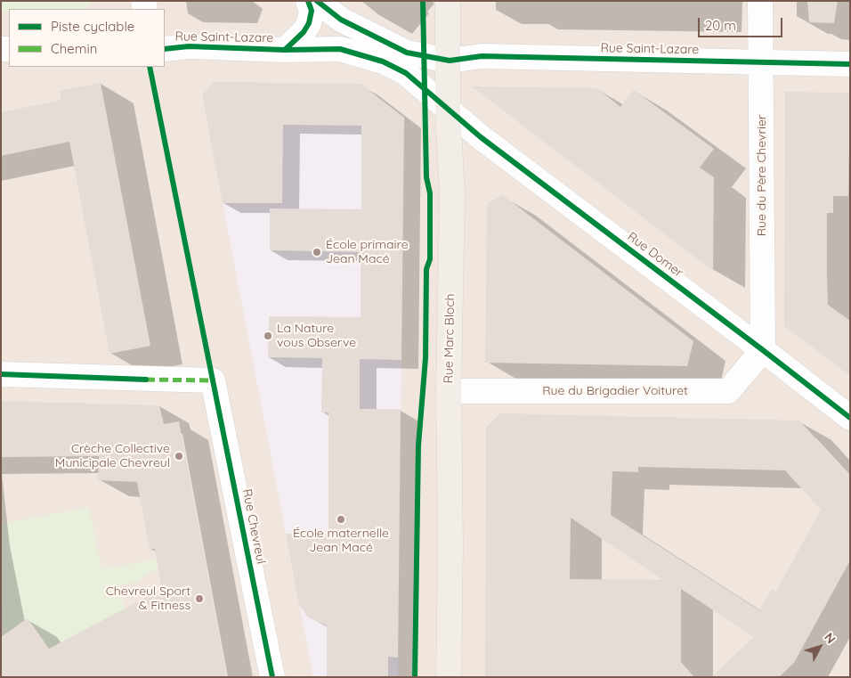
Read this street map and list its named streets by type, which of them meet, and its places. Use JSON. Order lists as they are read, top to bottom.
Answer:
{
  "streets": {
    "main road": ["Rue Marc Bloch"],
    "street": [
      "Rue Saint-Lazare",
      "Rue du Père Chevrier",
      "Rue Domer",
      "Rue du Brigadier Voituret",
      "Rue Chevreul"
    ]
  },
  "crossings": [
    ["Rue Saint-Lazare", "Rue du Père Chevrier"],
    ["Rue Saint-Lazare", "Rue Domer"],
    ["Rue Saint-Lazare", "Rue Marc Bloch"],
    ["Rue du Père Chevrier", "Rue Domer"],
    ["Rue du Père Chevrier", "Rue du Brigadier Voituret"],
    ["Rue Domer", "Rue Marc Bloch"],
    ["Rue Domer", "Rue du Brigadier Voituret"],
    ["Rue Marc Bloch", "Rue du Brigadier Voituret"]
  ],
  "places": [
    "École primaire Jean Macé",
    "La Nature vous Observe",
    "Crèche Collective Municipale Chevreul",
    "École maternelle Jean Macé",
    "Chevreul Sport & Fitness"
  ],
  "legend": ["Piste cyclable", "Chemin"],
  "scale_bar": "20 m",
  "north": "top right"
}
